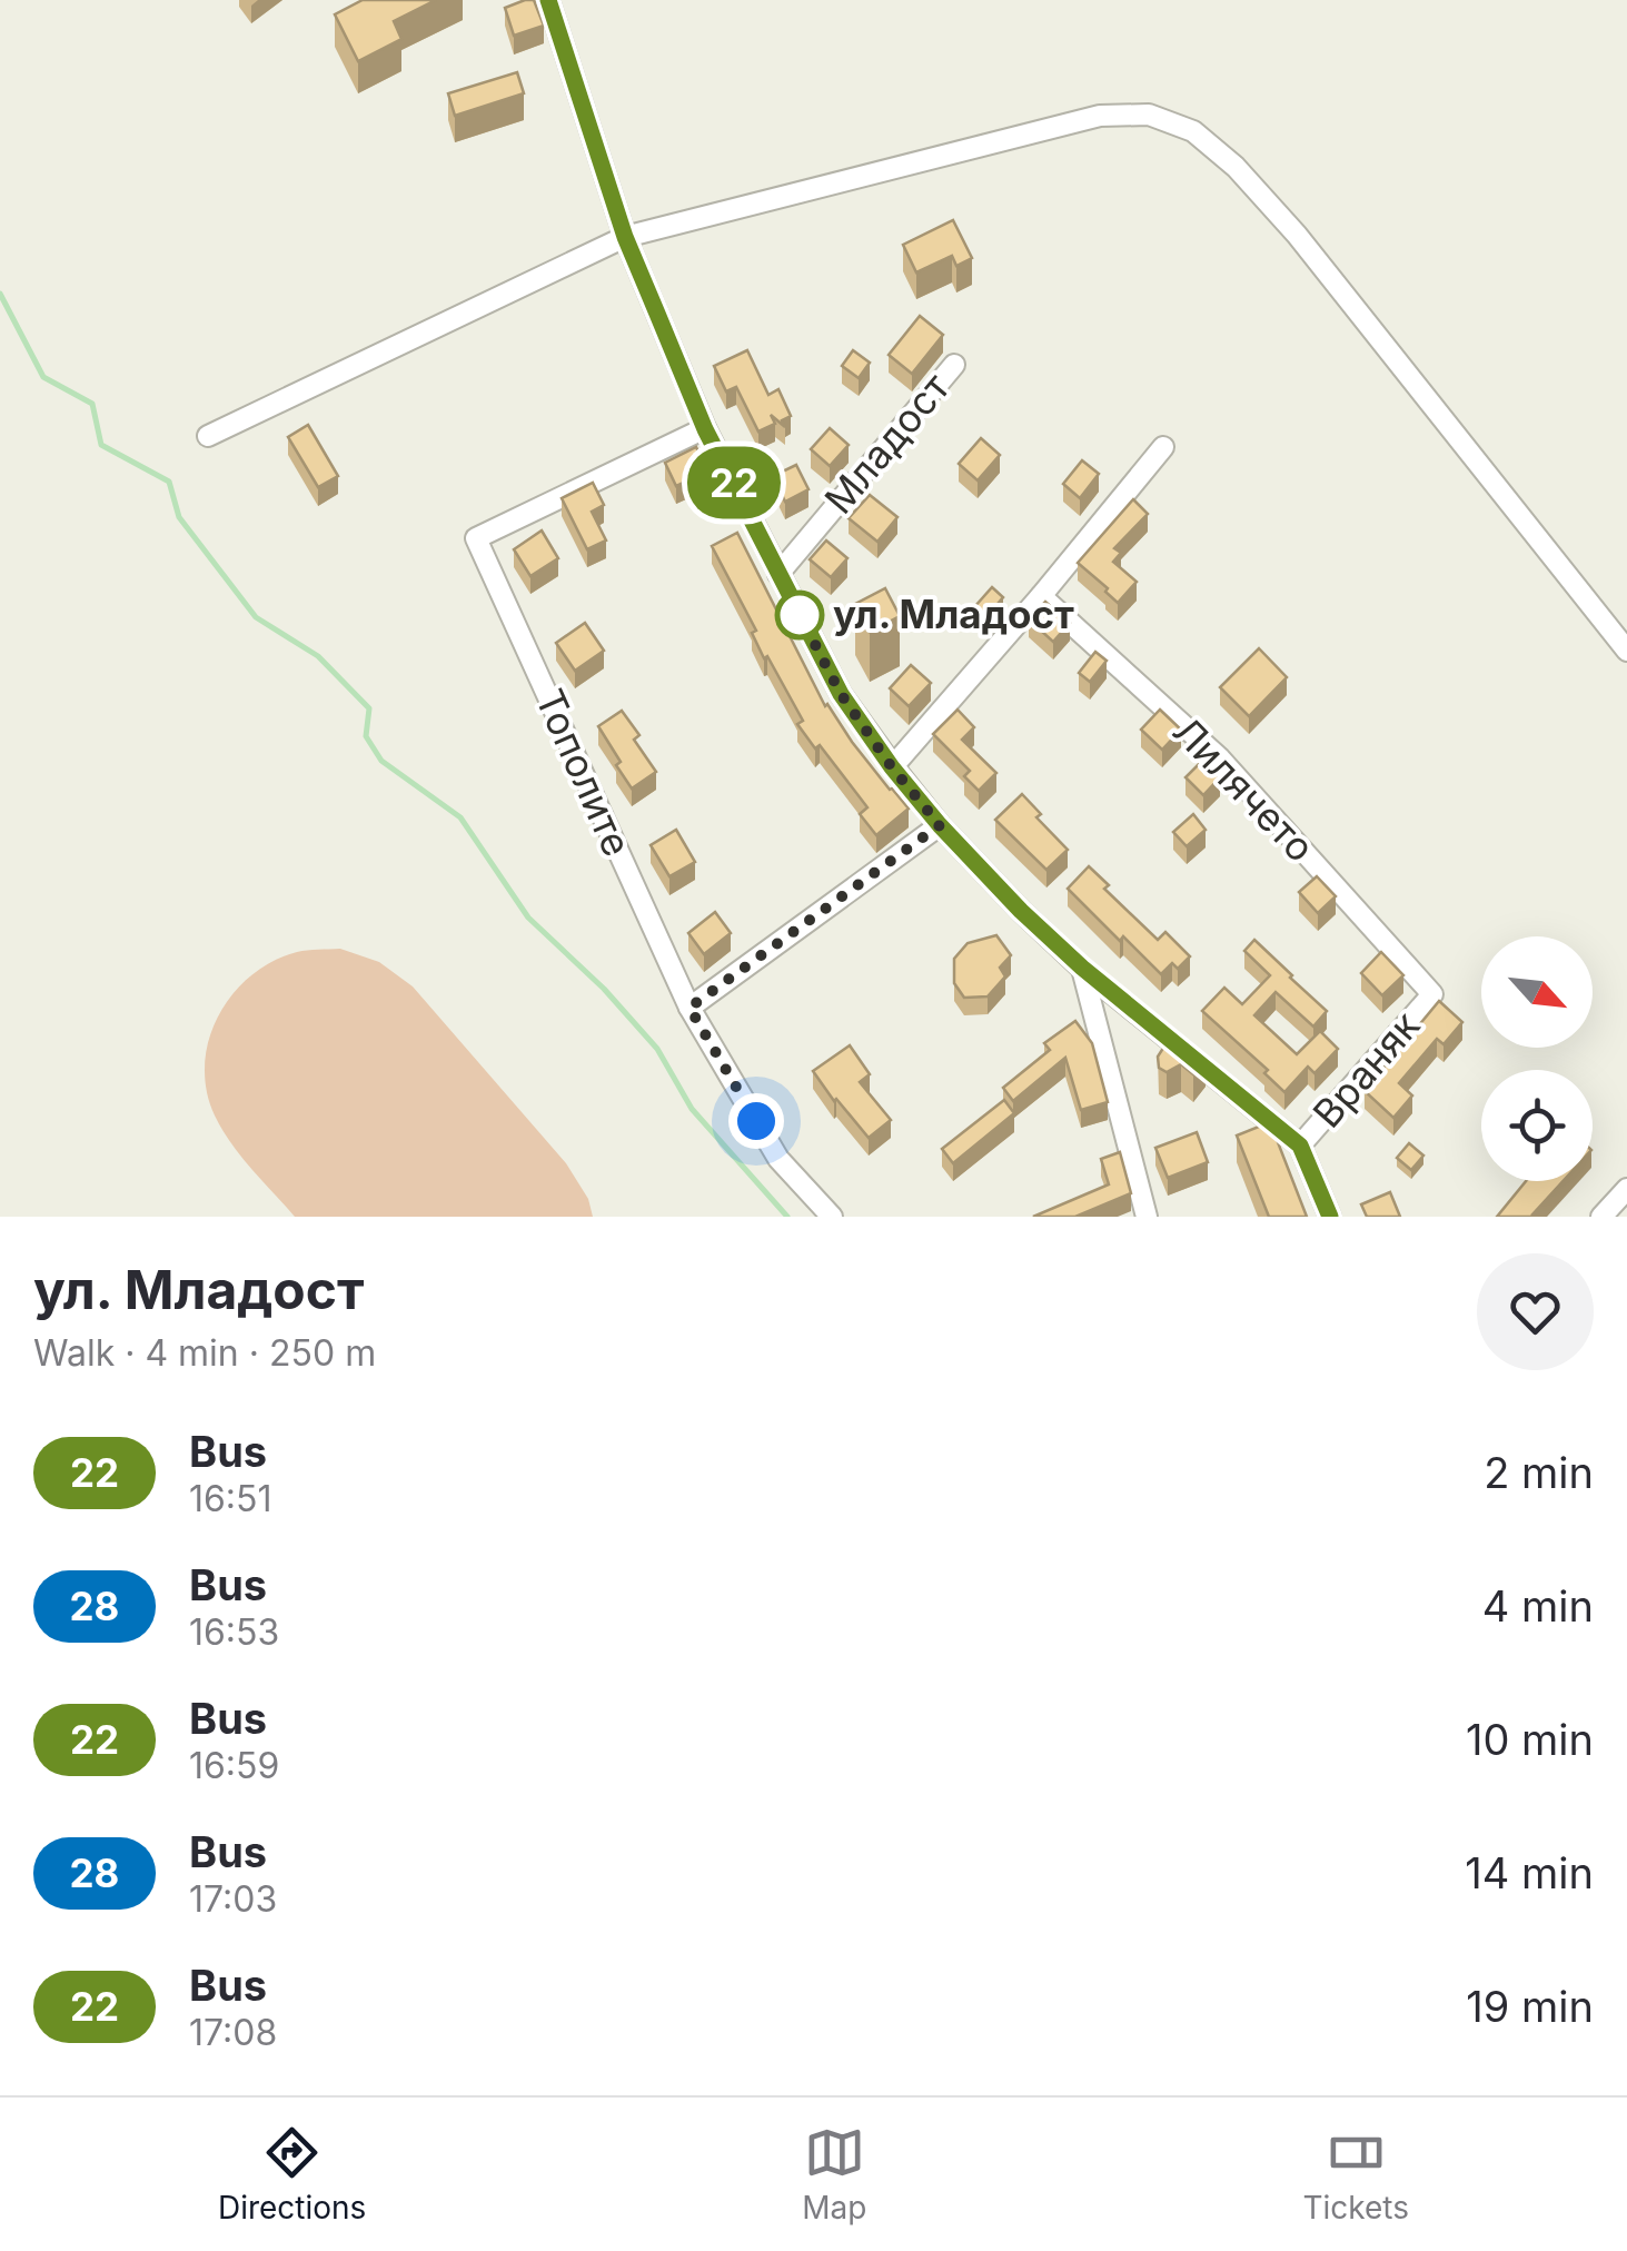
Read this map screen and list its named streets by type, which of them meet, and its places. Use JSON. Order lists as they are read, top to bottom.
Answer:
{
  "streets": {
    "street": [
      "Младост",
      "Тополите",
      "Лилячето",
      "Враняк"
    ]
  },
  "crossings": [
    ["Лилячето", "Враняк"]
  ],
  "places": ["ул. Младост"],
  "lines": ["bus line 22"],
  "north": "bottom right",
  "page": {
    "on_map": "22",
    "heading": ["ул. Младост", "Walk · 4 min · 250 m"],
    "list": [
      {
        "mark": "22",
        "name": "Bus",
        "note": "16:51",
        "value": "2 min"
      },
      {
        "mark": "28",
        "name": "Bus",
        "note": "16:53",
        "value": "4 min"
      },
      {
        "mark": "22",
        "name": "Bus",
        "note": "16:59",
        "value": "10 min"
      },
      {
        "mark": "28",
        "name": "Bus",
        "note": "17:03",
        "value": "14 min"
      },
      {
        "mark": "22",
        "name": "Bus",
        "note": "17:08",
        "value": "19 min"
      }
    ],
    "tabs": ["Directions", "Map", "Tickets"]
  }
}
